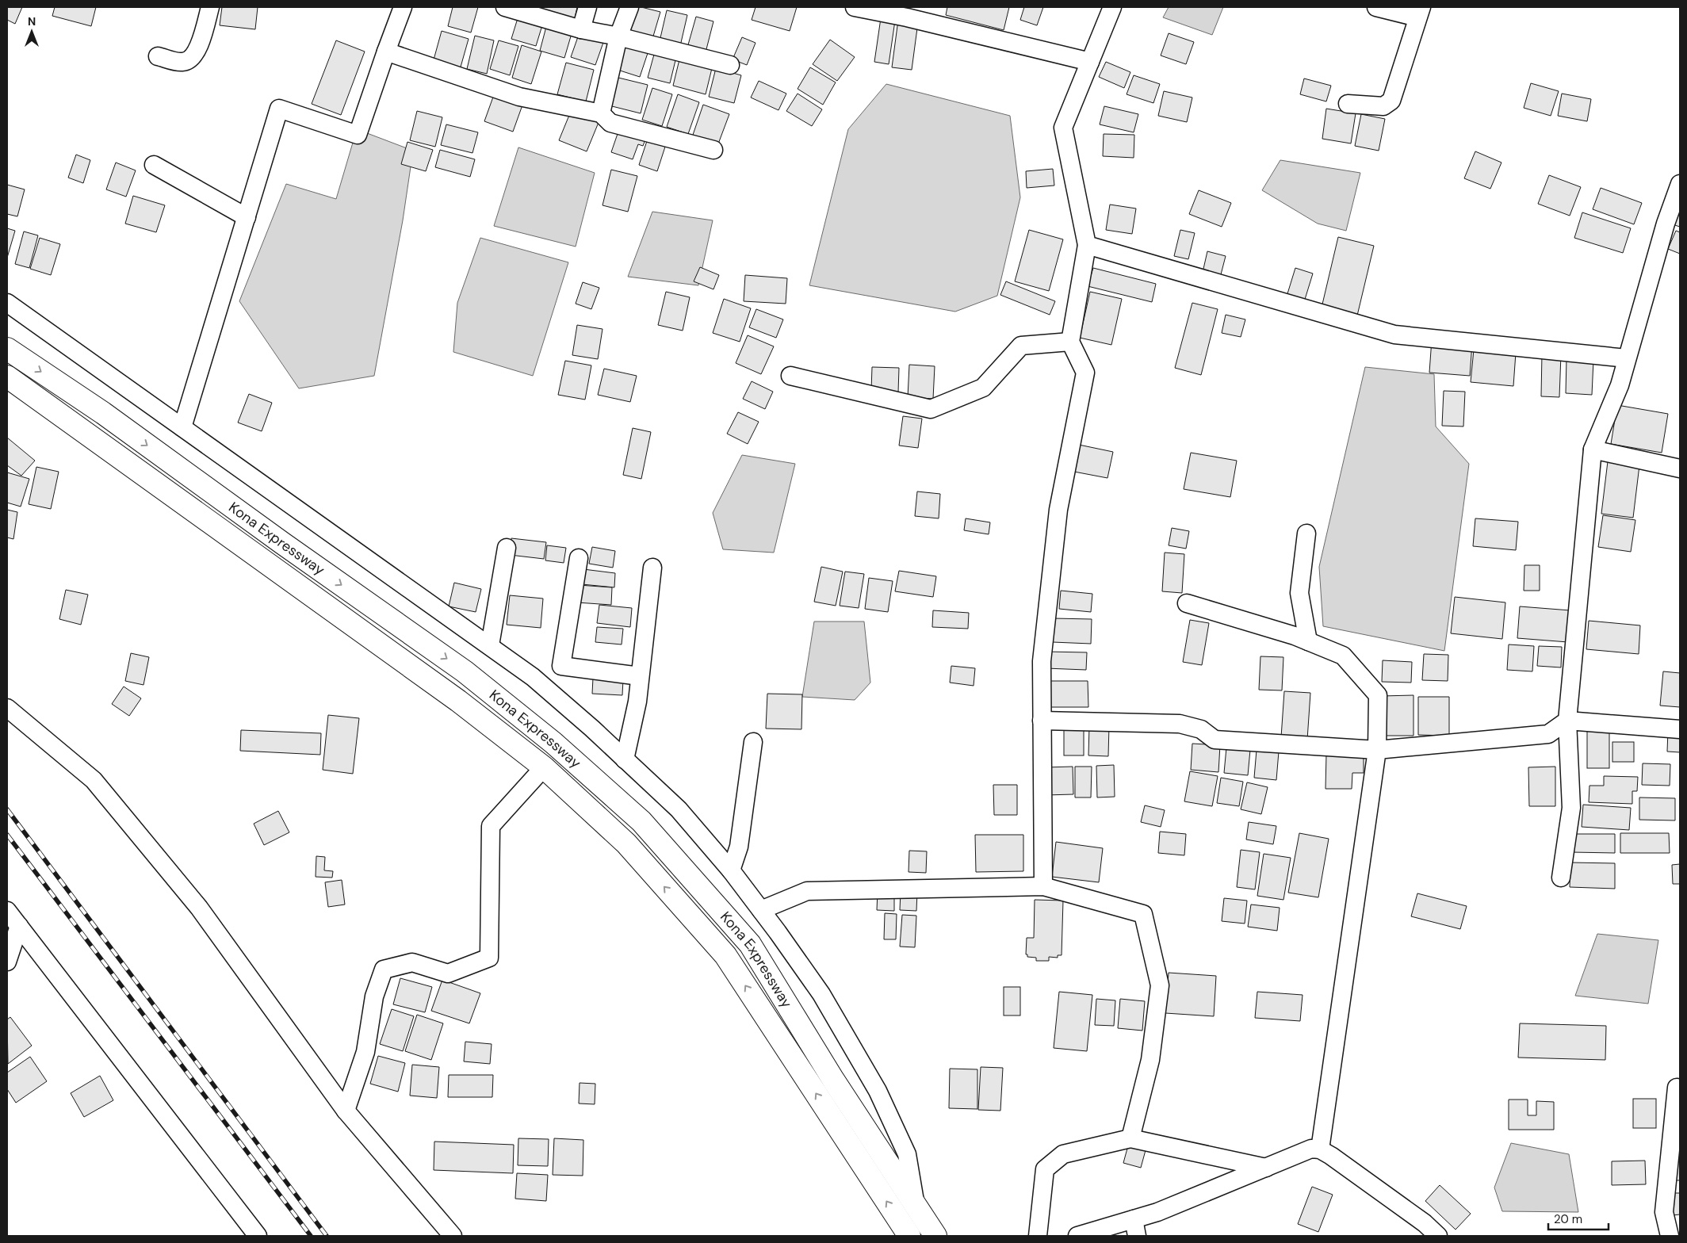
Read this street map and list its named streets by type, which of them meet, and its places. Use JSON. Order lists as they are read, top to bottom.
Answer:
{
  "streets": {
    "highway": ["Kona Expressway"]
  },
  "scale_bar": "20 m",
  "north": "top"
}
